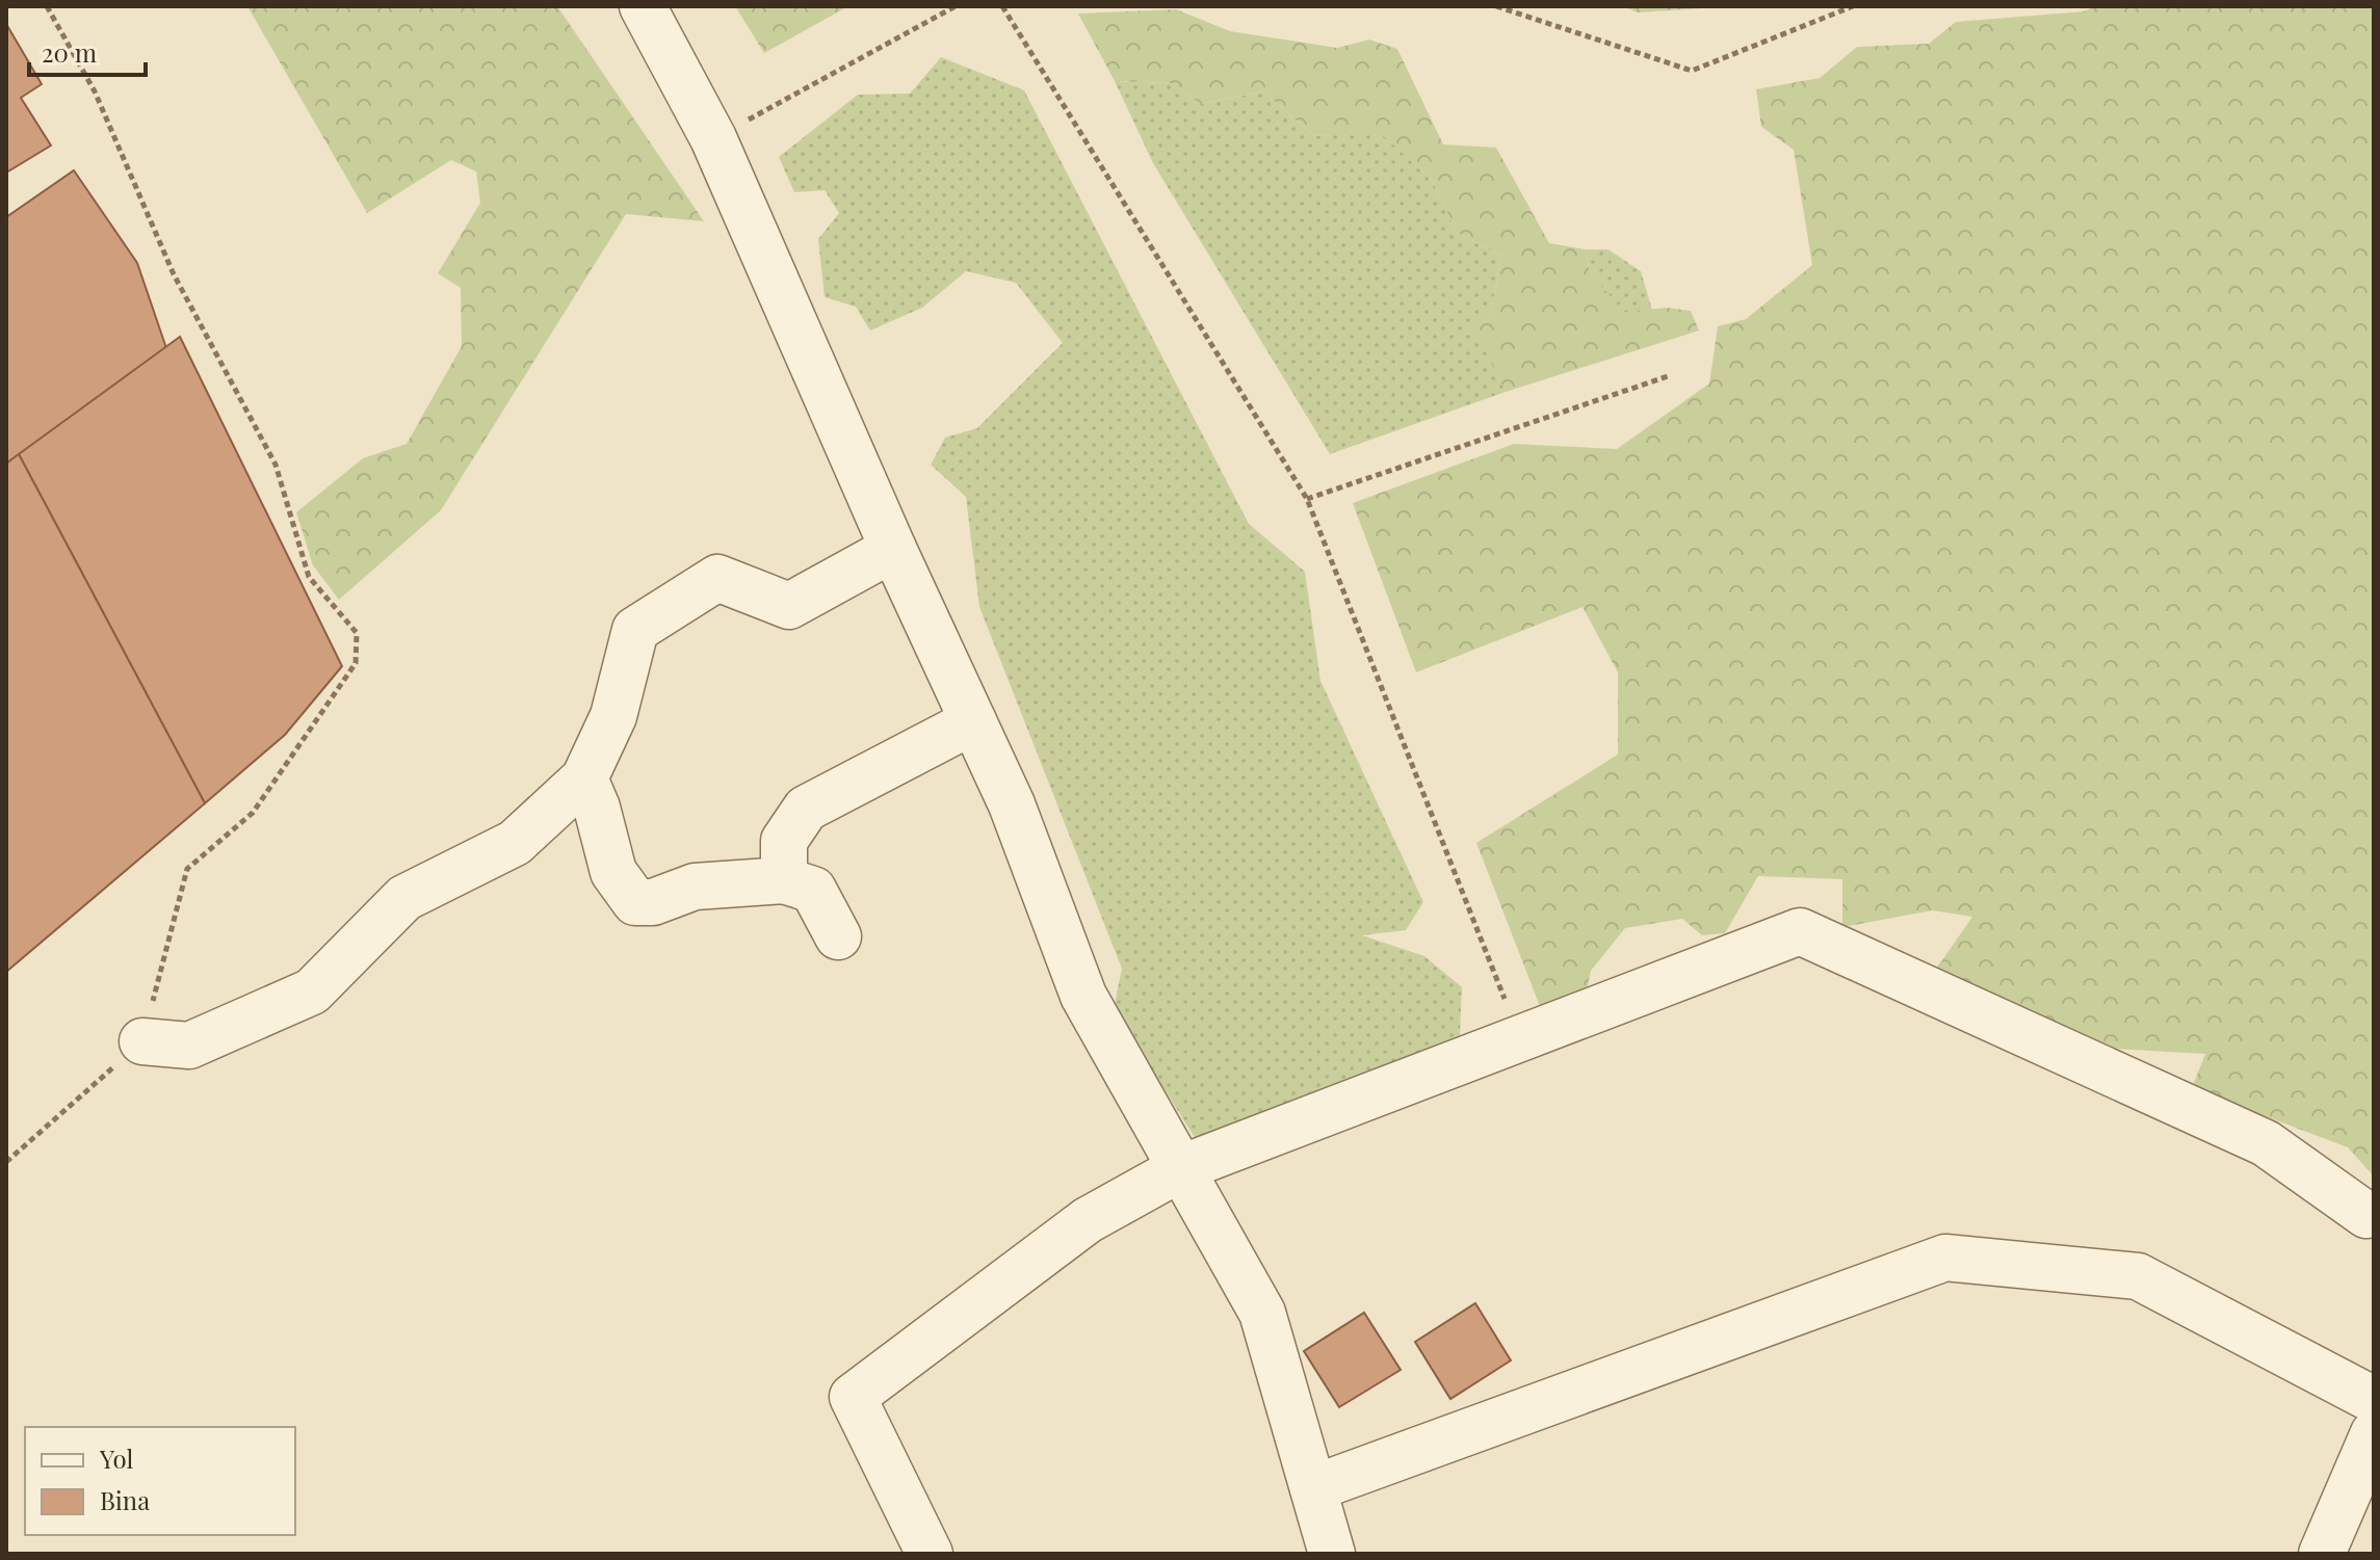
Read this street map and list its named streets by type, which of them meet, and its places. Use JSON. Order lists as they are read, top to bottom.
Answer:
{
  "legend": ["Yol", "Bina"],
  "scale_bar": "20 m"
}
